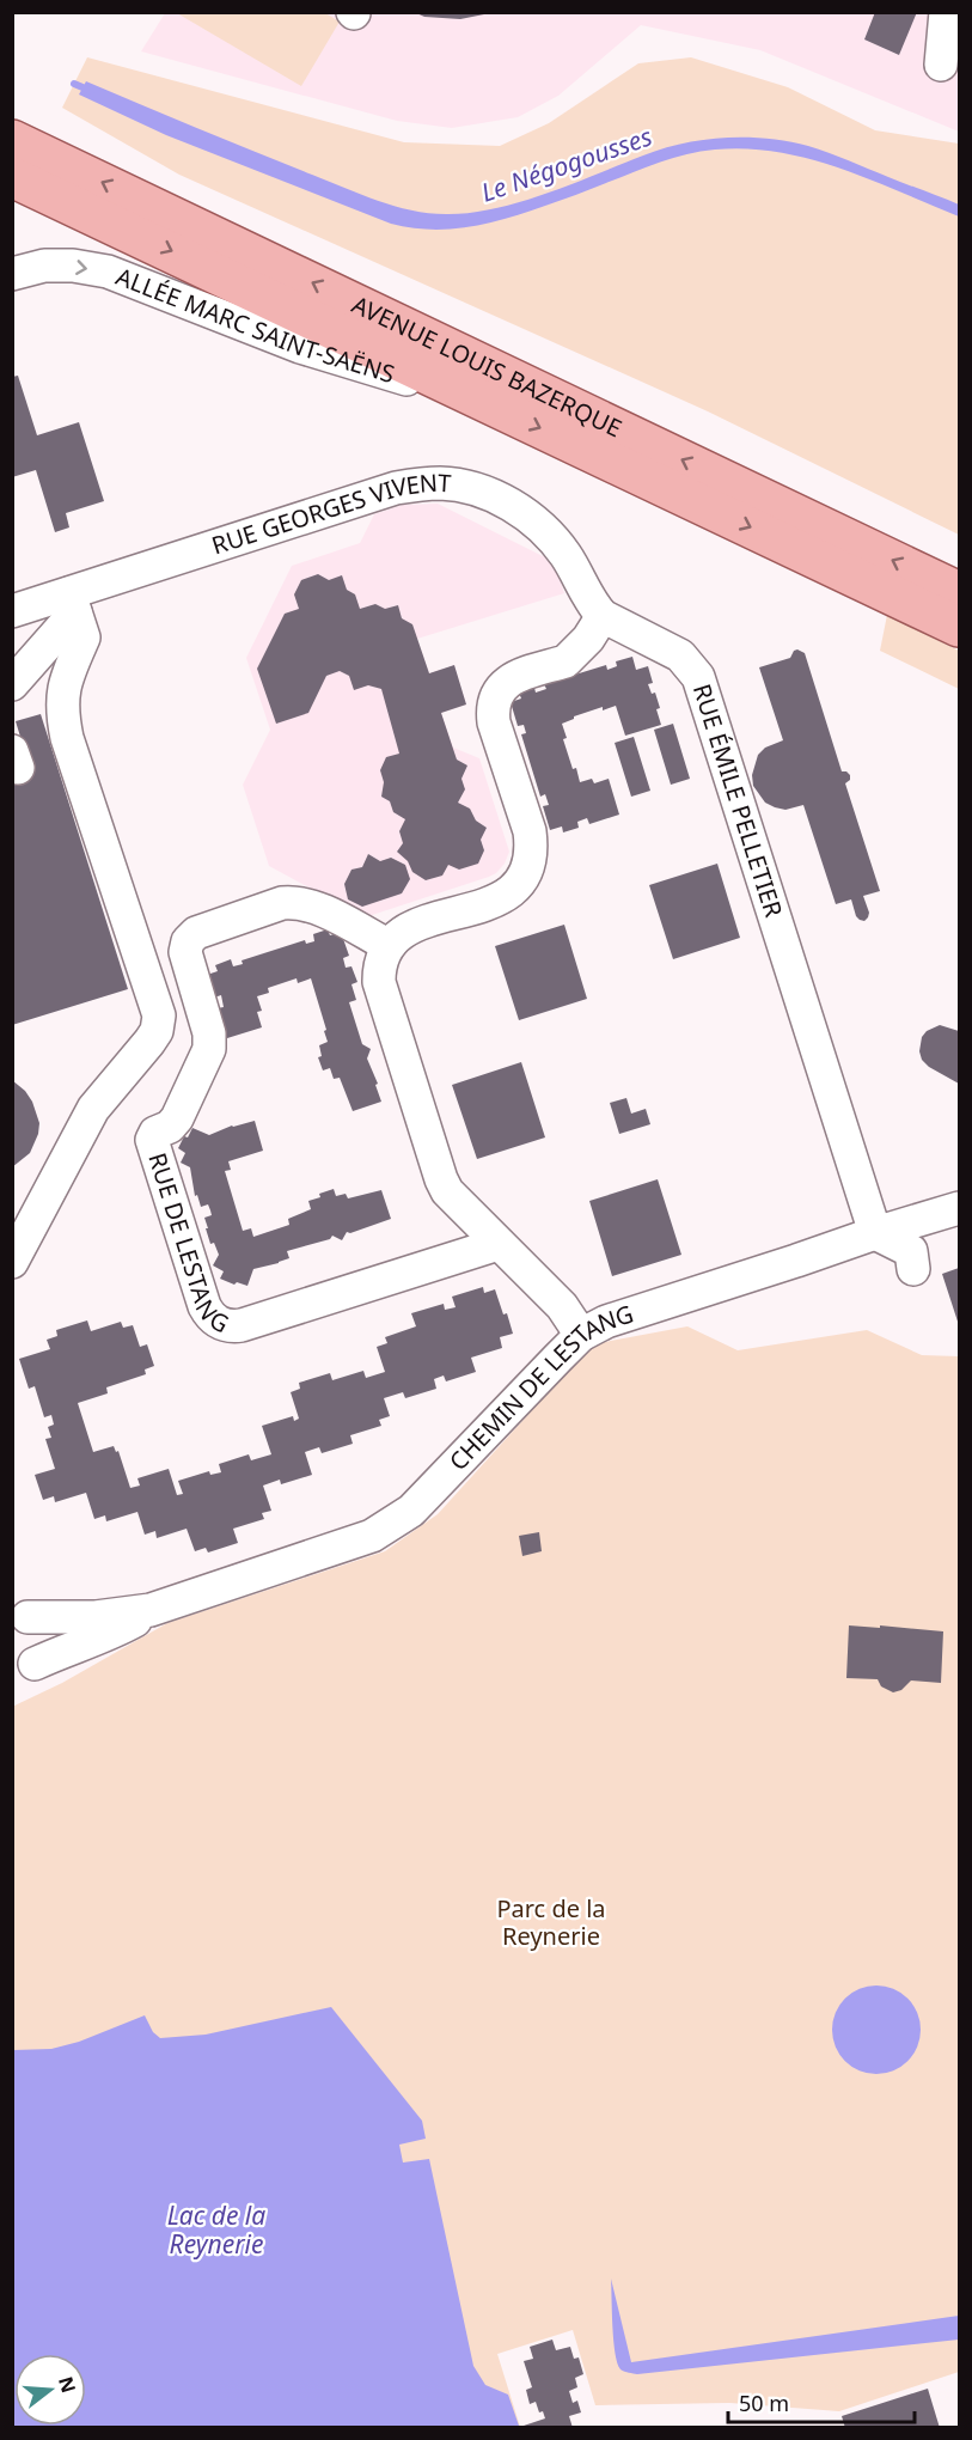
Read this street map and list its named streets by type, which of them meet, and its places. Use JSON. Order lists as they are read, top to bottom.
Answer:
{
  "streets": {
    "main road": ["AVENUE LOUIS BAZERQUE"],
    "street": [
      "ALLÉE MARC SAINT-SAËNS",
      "RUE GEORGES VIVENT",
      "RUE ÉMILE PELLETIER",
      "RUE DE LESTANG",
      "CHEMIN DE LESTANG"
    ]
  },
  "crossings": [
    ["ALLÉE MARC SAINT-SAËNS", "AVENUE LOUIS BAZERQUE"],
    ["RUE GEORGES VIVENT", "RUE ÉMILE PELLETIER"],
    ["RUE ÉMILE PELLETIER", "CHEMIN DE LESTANG"]
  ],
  "one_way": ["ALLÉE MARC SAINT-SAËNS"],
  "water": ["Le Négogousses", "Lac de la Reynerie"],
  "parks": ["Parc de la Reynerie"],
  "scale_bar": "50 m",
  "north": "right"
}
